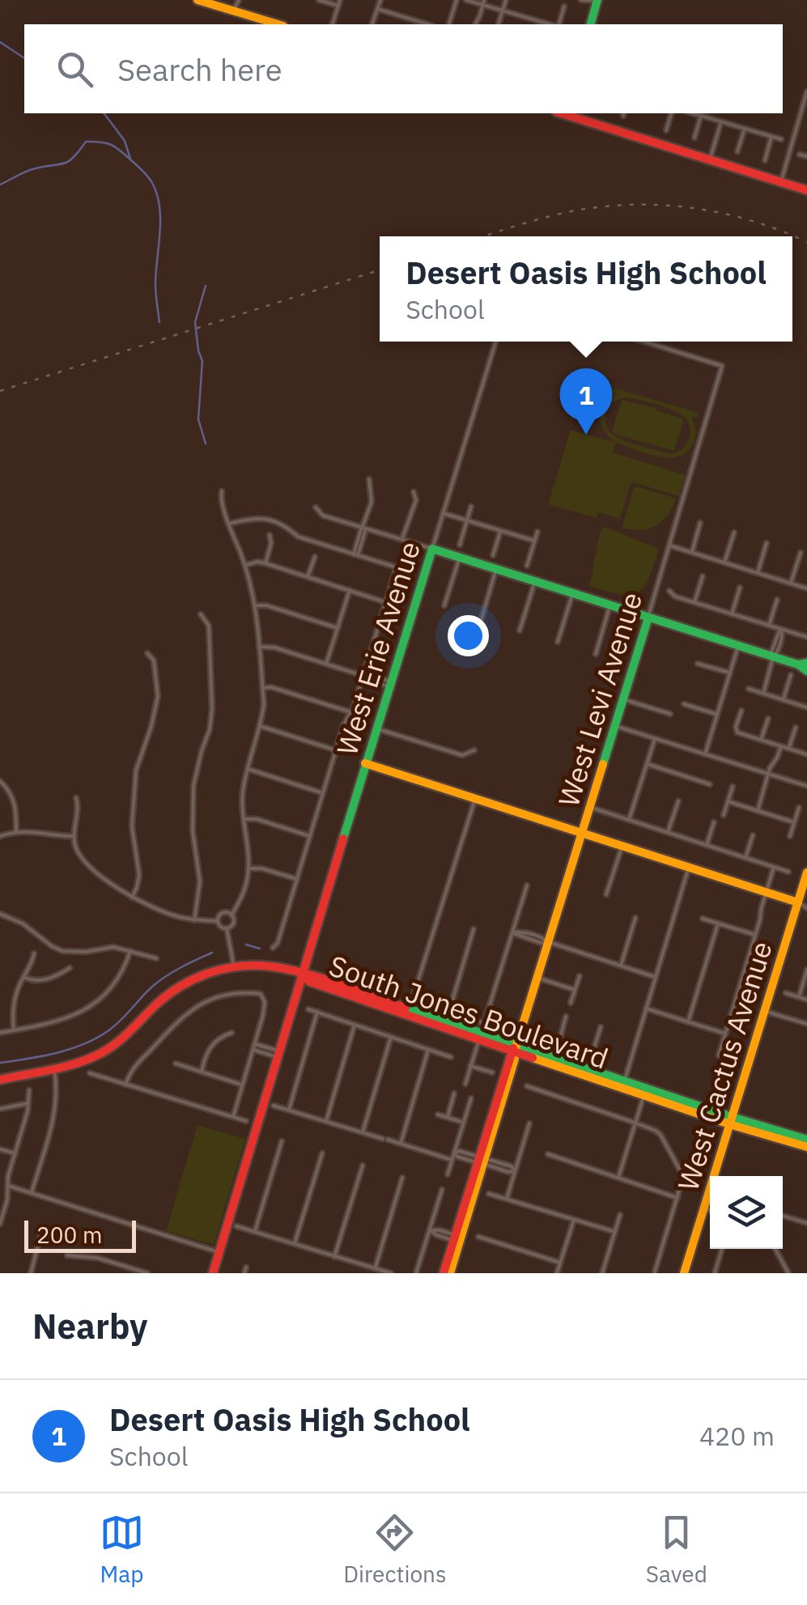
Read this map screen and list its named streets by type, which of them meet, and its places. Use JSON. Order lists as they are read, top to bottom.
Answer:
{
  "streets": {
    "street": [
      "West Erie Avenue",
      "West Levi Avenue",
      "South Jones Boulevard",
      "West Cactus Avenue"
    ]
  },
  "crossings": [
    ["West Erie Avenue", "South Jones Boulevard"],
    ["West Levi Avenue", "South Jones Boulevard"],
    ["South Jones Boulevard", "West Cactus Avenue"]
  ],
  "scale_bar": "200 m",
  "page": {
    "search": "Search here",
    "popup": ["Desert Oasis High School", "School"],
    "pins": "1",
    "scale": "200 m",
    "heading": "Nearby",
    "list": [
      {
        "mark": "1",
        "name": "Desert Oasis High School",
        "note": "School",
        "value": "420 m"
      }
    ],
    "nav": ["Map", "Directions", "Saved"]
  }
}
